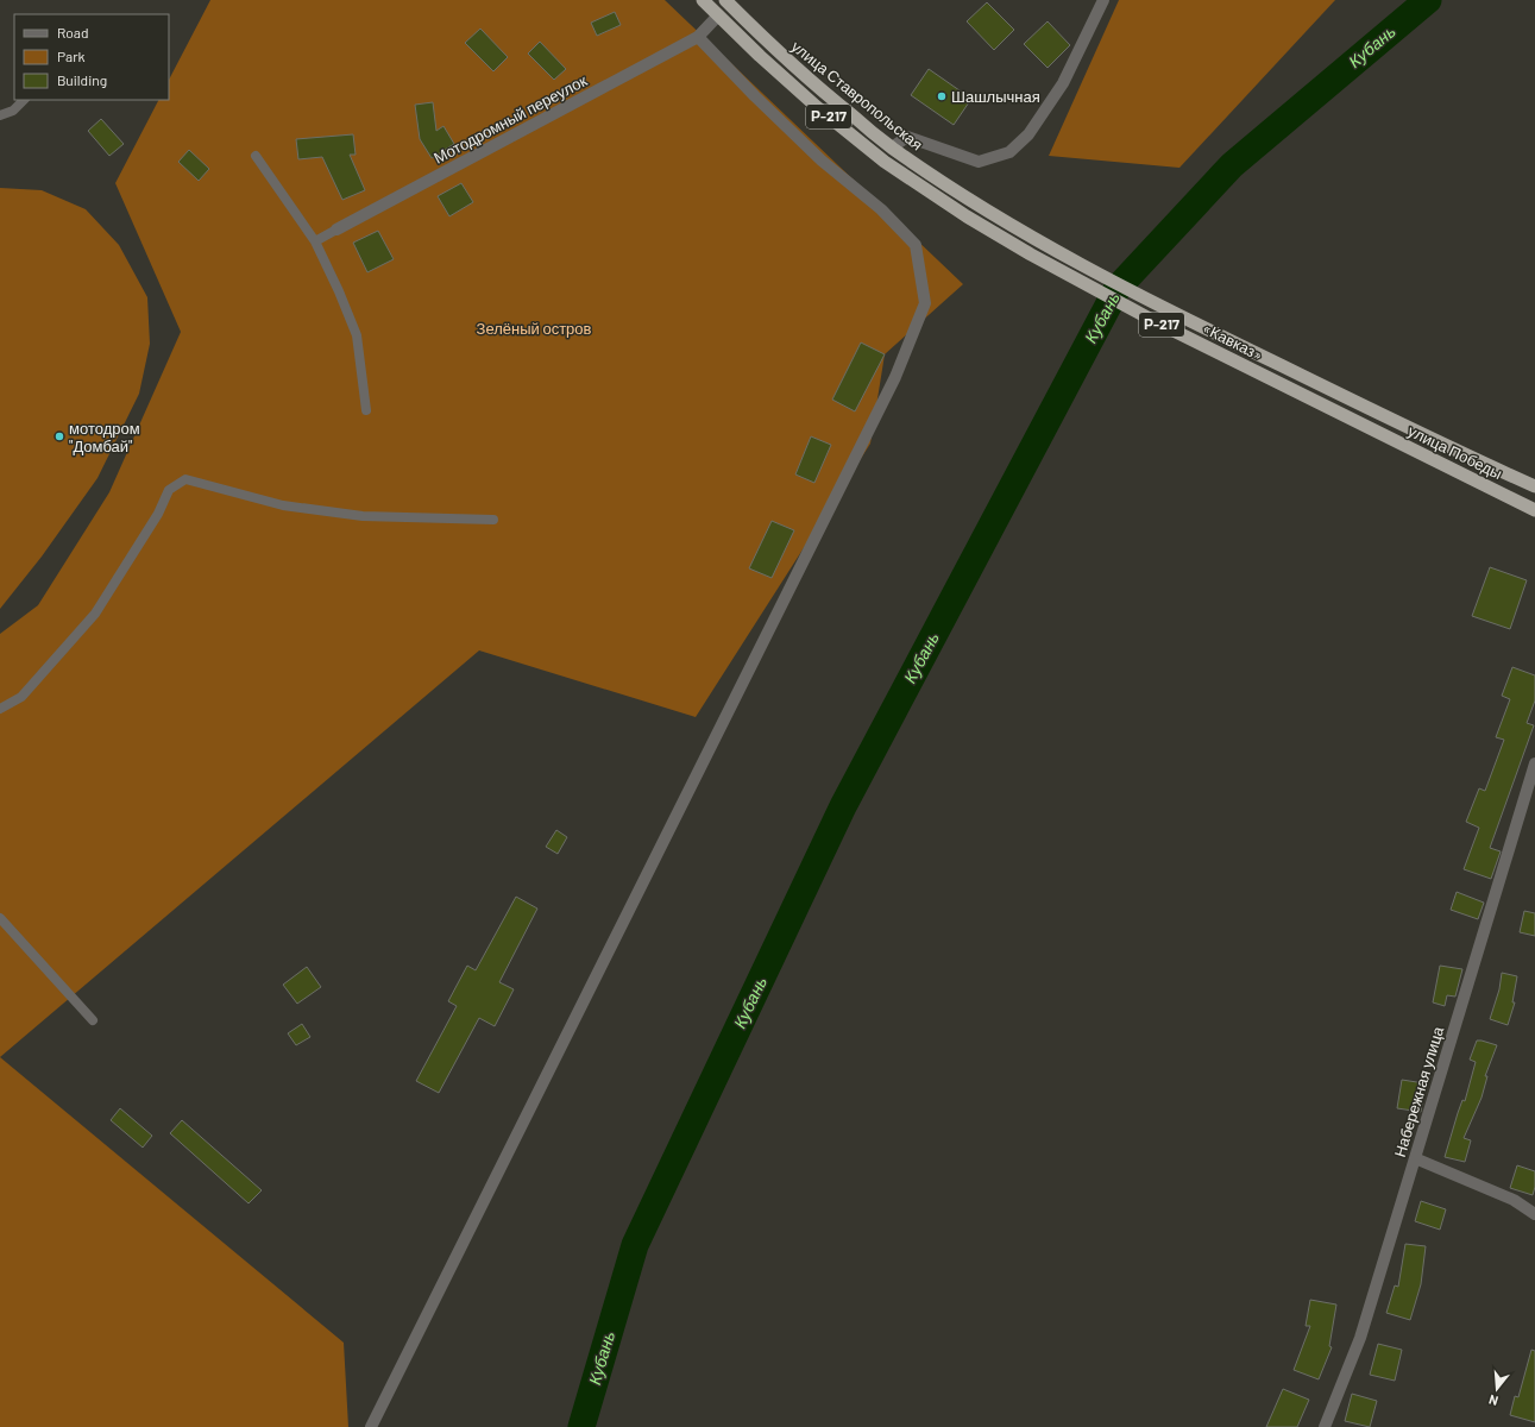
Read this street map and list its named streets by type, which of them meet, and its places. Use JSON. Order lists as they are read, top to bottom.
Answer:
{
  "streets": {
    "highway": [
      "улица Ставропольская",
      "Р-217",
      "«Кавказ»",
      "улица Победы"
    ],
    "street": ["Мотодромный переулок", "Набережная улица"]
  },
  "crossings": [
    ["улица Ставропольская", "Мотодромный переулок"],
    ["улица Ставропольская", "«Кавказ»"],
    ["«Кавказ»", "улица Победы"]
  ],
  "water": ["Кубань"],
  "parks": ["Зелёный остров"],
  "places": ["Шашлычная", "мотодром \"Домбай\""],
  "legend": ["Road", "Park", "Building"],
  "north": "bottom"
}
